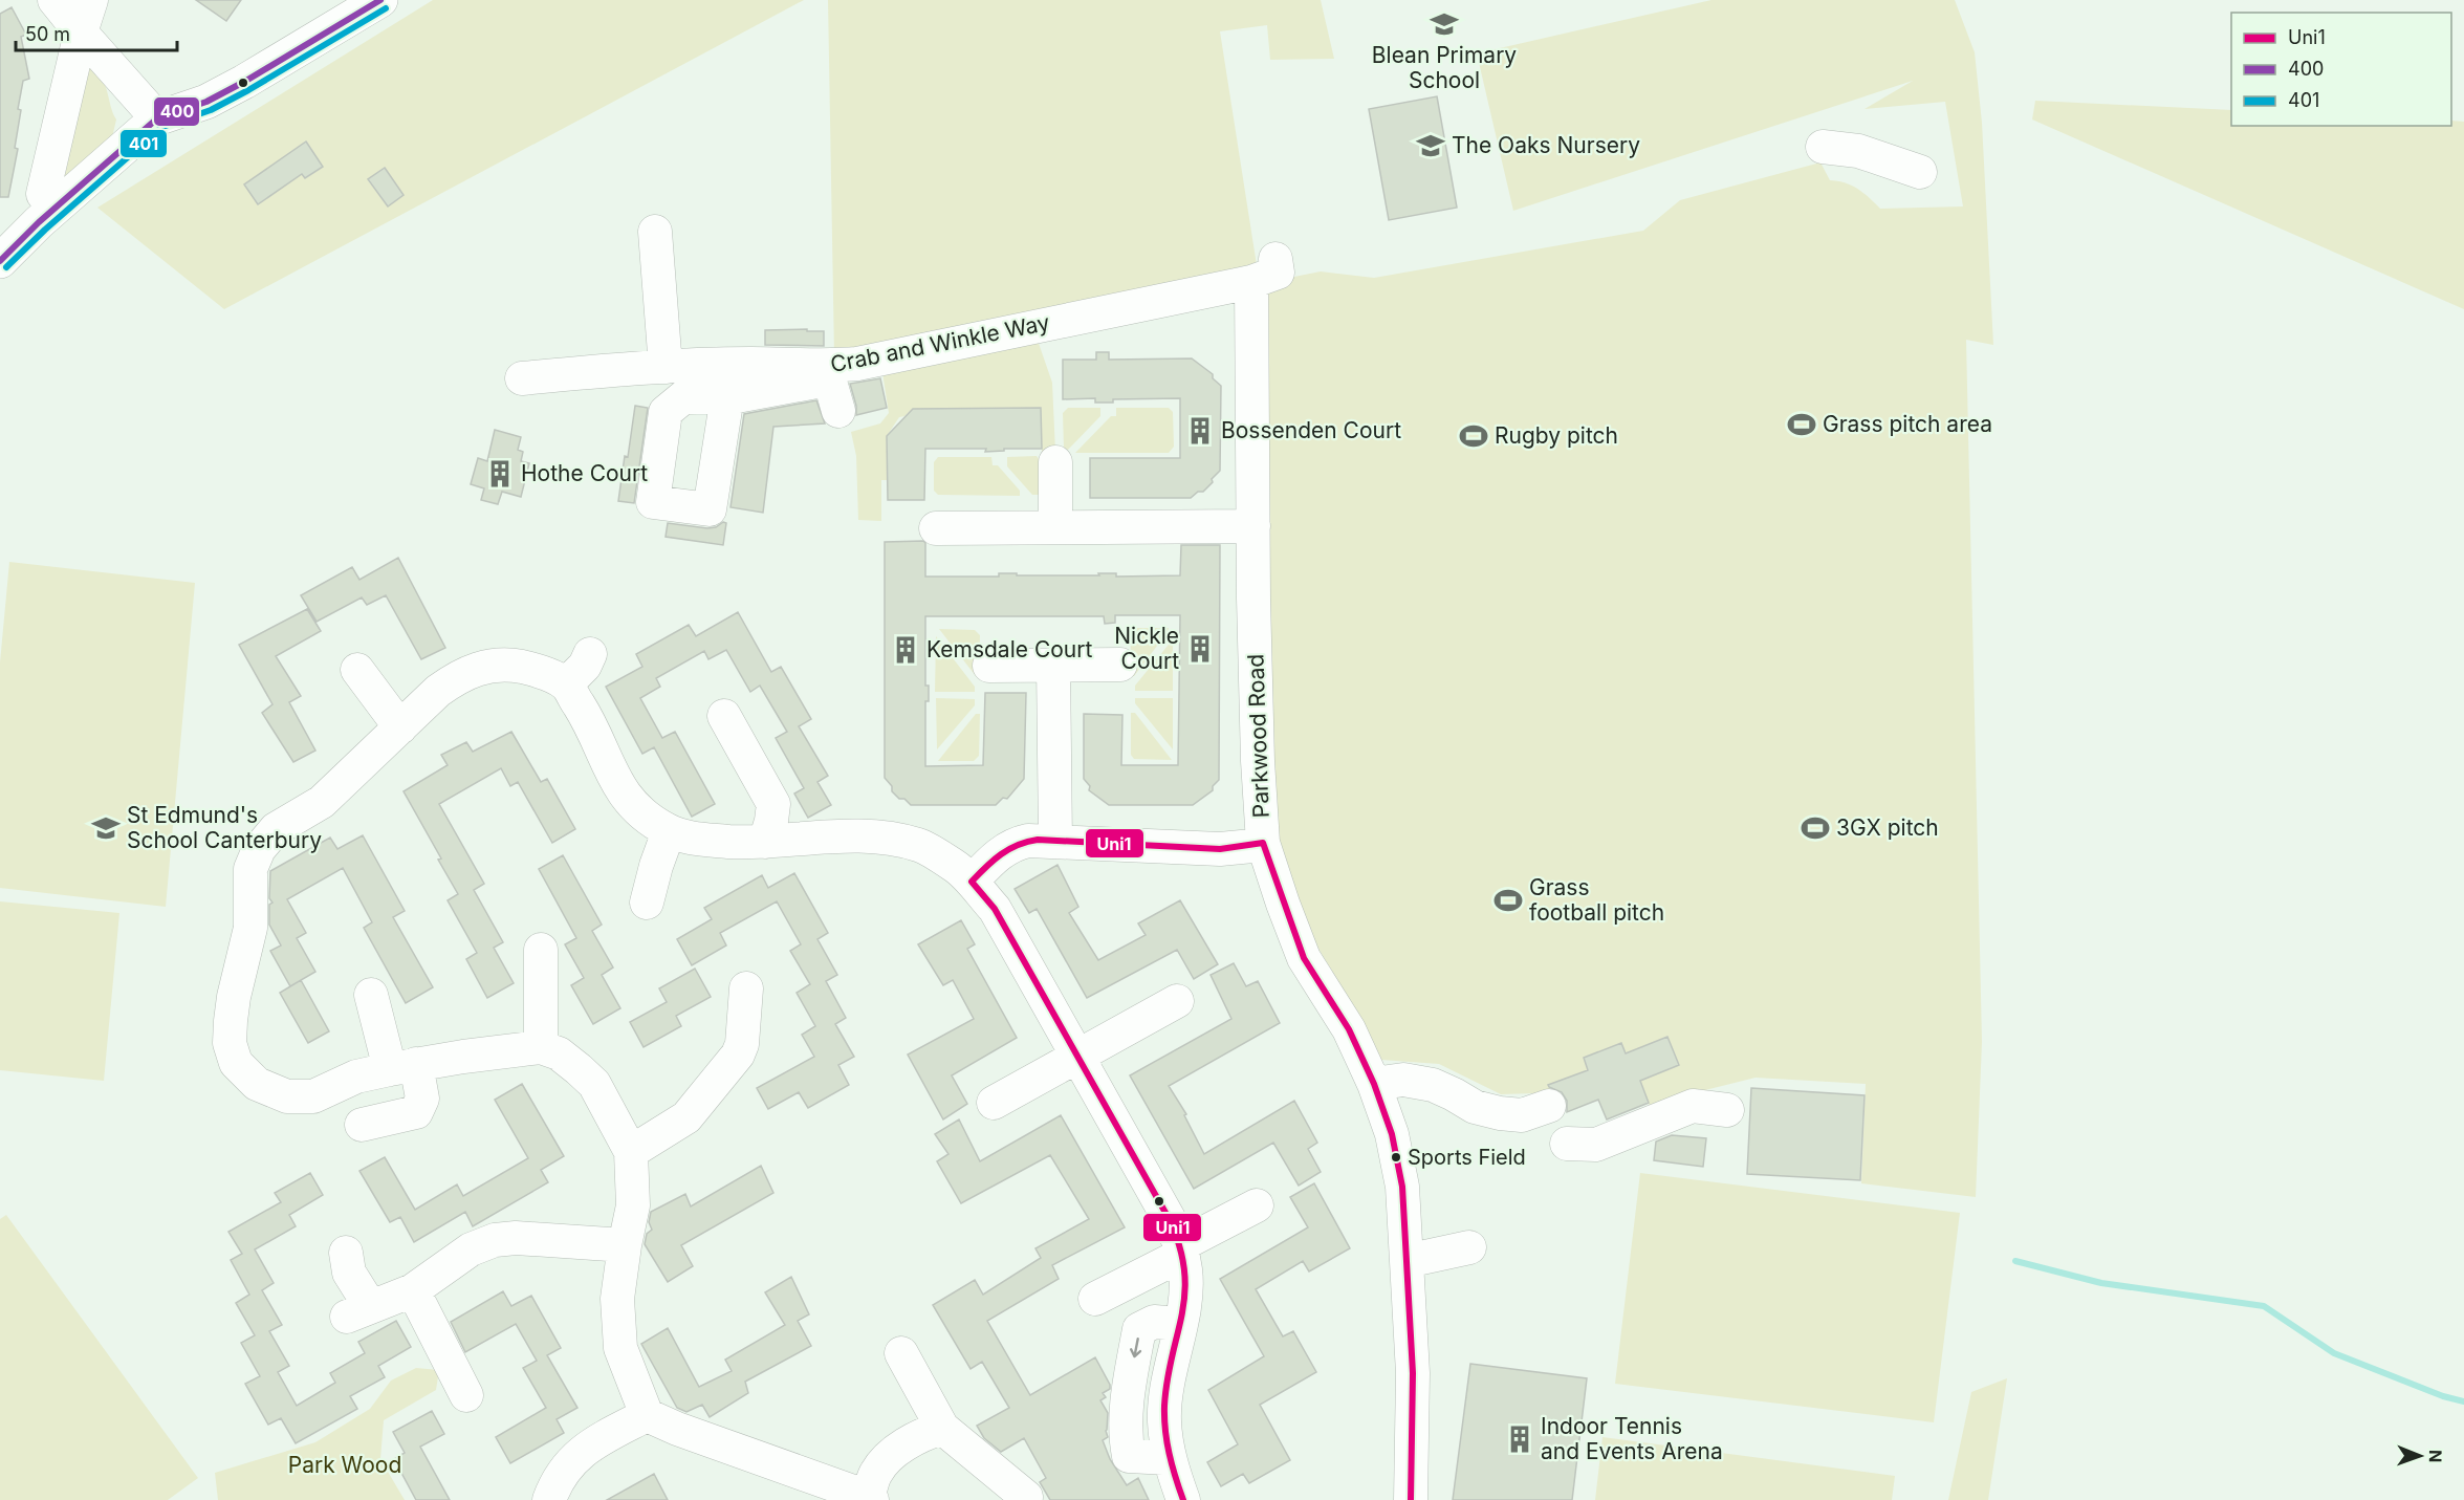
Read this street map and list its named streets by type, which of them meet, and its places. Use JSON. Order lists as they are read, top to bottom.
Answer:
{
  "streets": {
    "street": ["Crab and Winkle Way", "Parkwood Road"]
  },
  "crossings": [
    ["Crab and Winkle Way", "Parkwood Road"]
  ],
  "parks": ["Park Wood"],
  "places": {
    "school or university": ["Blean Primary School", "The Oaks Nursery", "St Edmund's School Canterbury"],
    "sports": [
      "Grass pitch area",
      "Rugby pitch",
      "3GX pitch",
      "Grass football pitch"
    ],
    "building": [
      "Bossenden Court",
      "Hothe Court",
      "Nickle Court",
      "Kemsdale Court",
      "Indoor Tennis and Events Arena"
    ],
    "other": ["Sports Field"]
  },
  "lines": ["transit line 400", "transit line 401", "transit line Uni1"],
  "legend": ["Uni1", "400", "401"],
  "scale_bar": "50 m",
  "north": "right"
}
